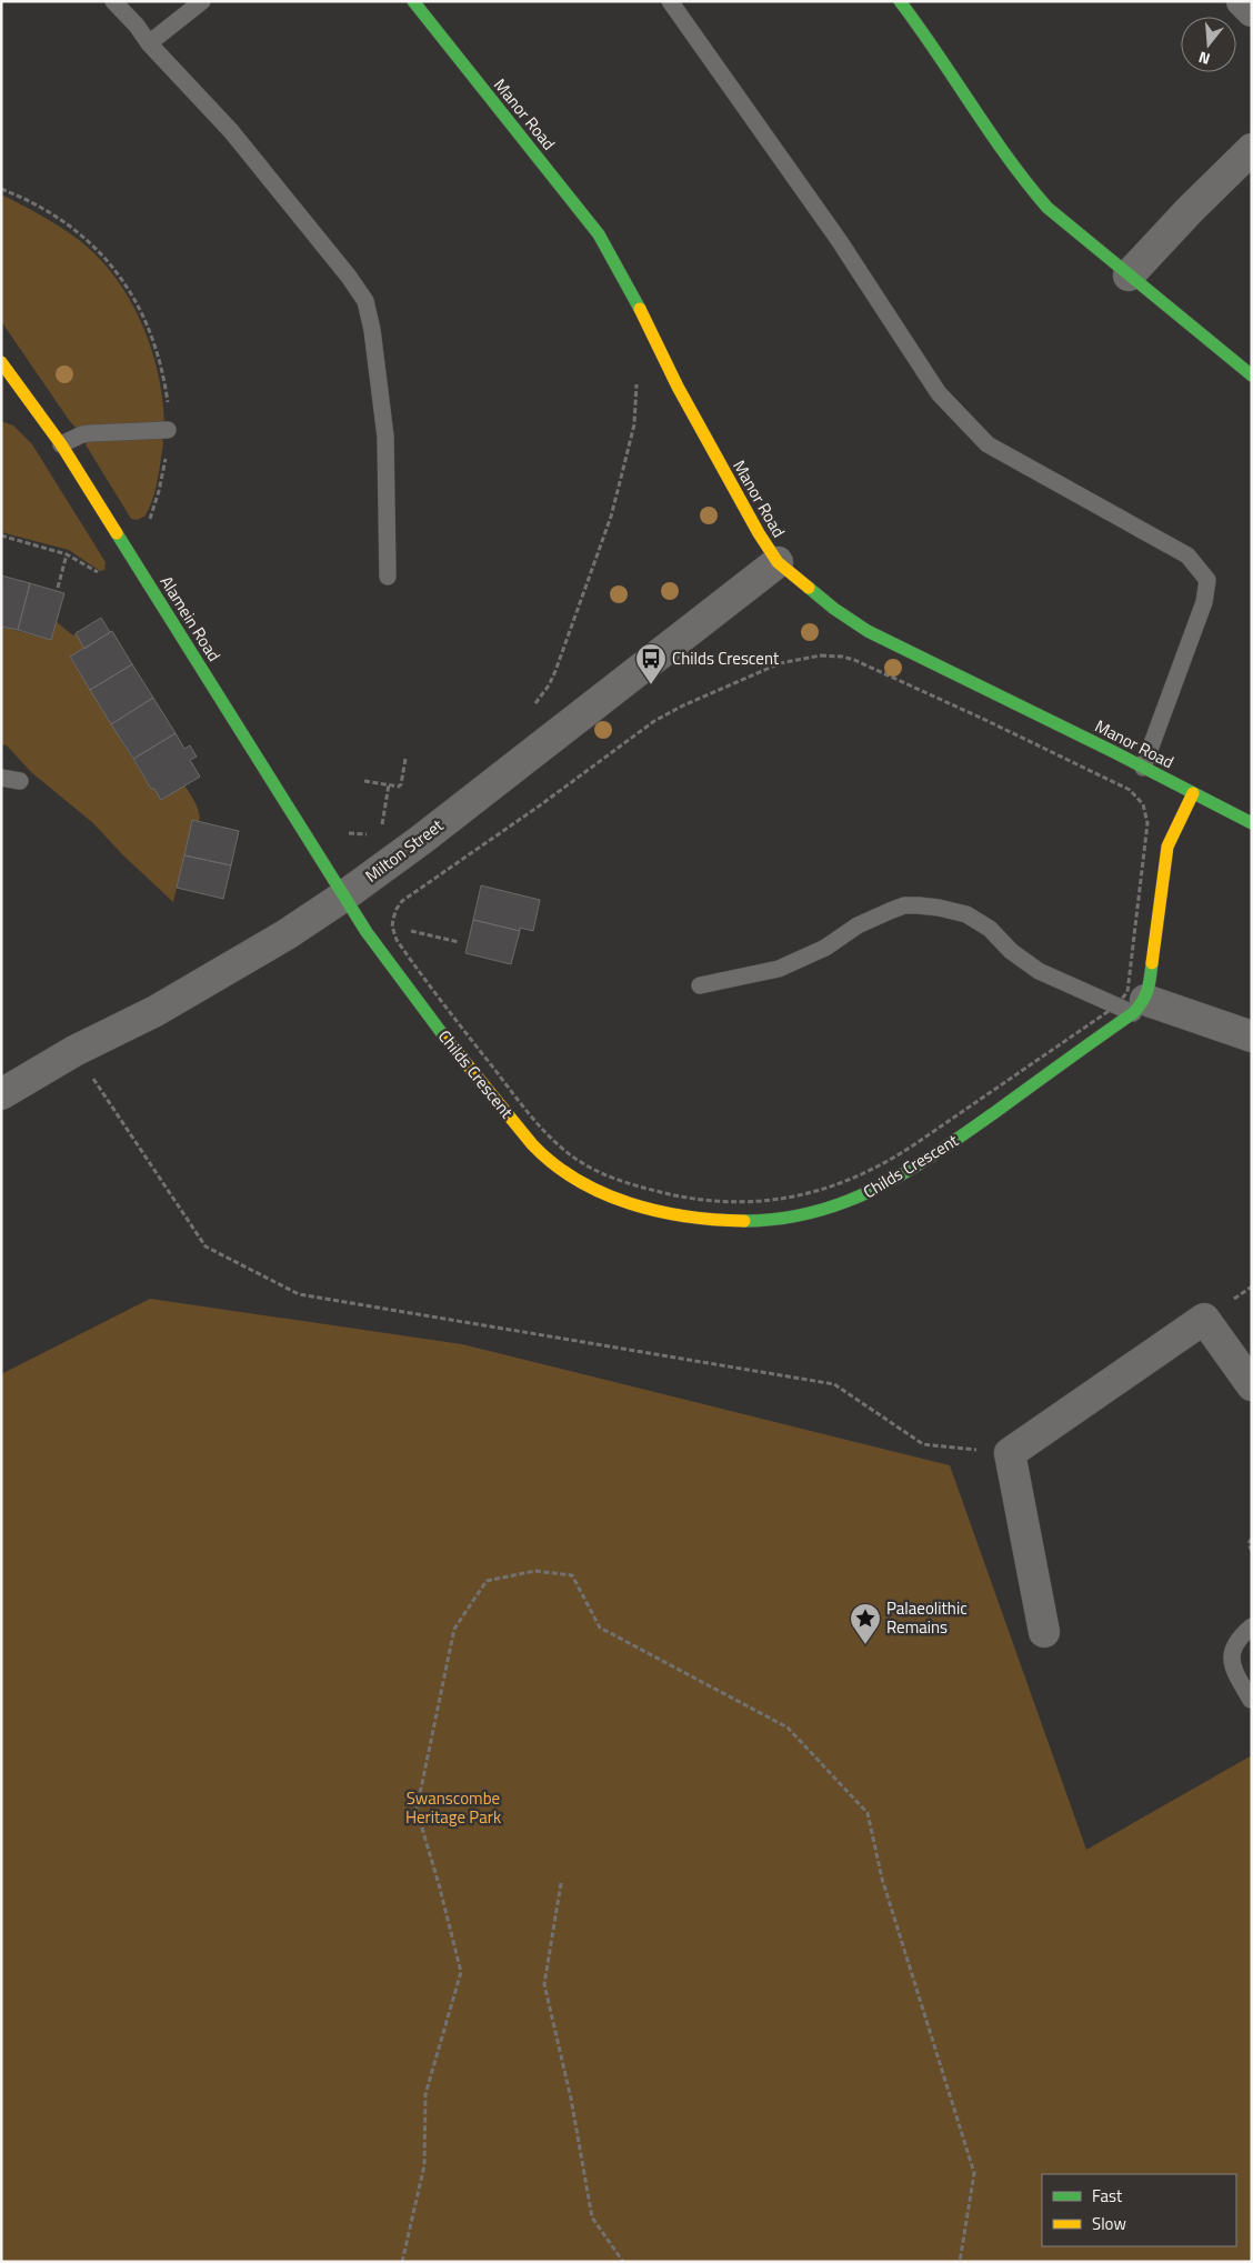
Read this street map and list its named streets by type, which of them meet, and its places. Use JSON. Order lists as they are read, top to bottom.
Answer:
{
  "streets": {
    "street": [
      "Manor Road",
      "Alamein Road",
      "Milton Street",
      "Childs Crescent"
    ]
  },
  "crossings": [
    ["Manor Road", "Milton Street"],
    ["Alamein Road", "Milton Street"],
    ["Alamein Road", "Childs Crescent"],
    ["Milton Street", "Childs Crescent"]
  ],
  "parks": ["Swanscombe Heritage Park"],
  "places": {
    "bus stop": ["Childs Crescent"],
    "place": ["Palaeolithic Remains"]
  },
  "legend": ["Fast", "Slow"],
  "north": "bottom"
}
